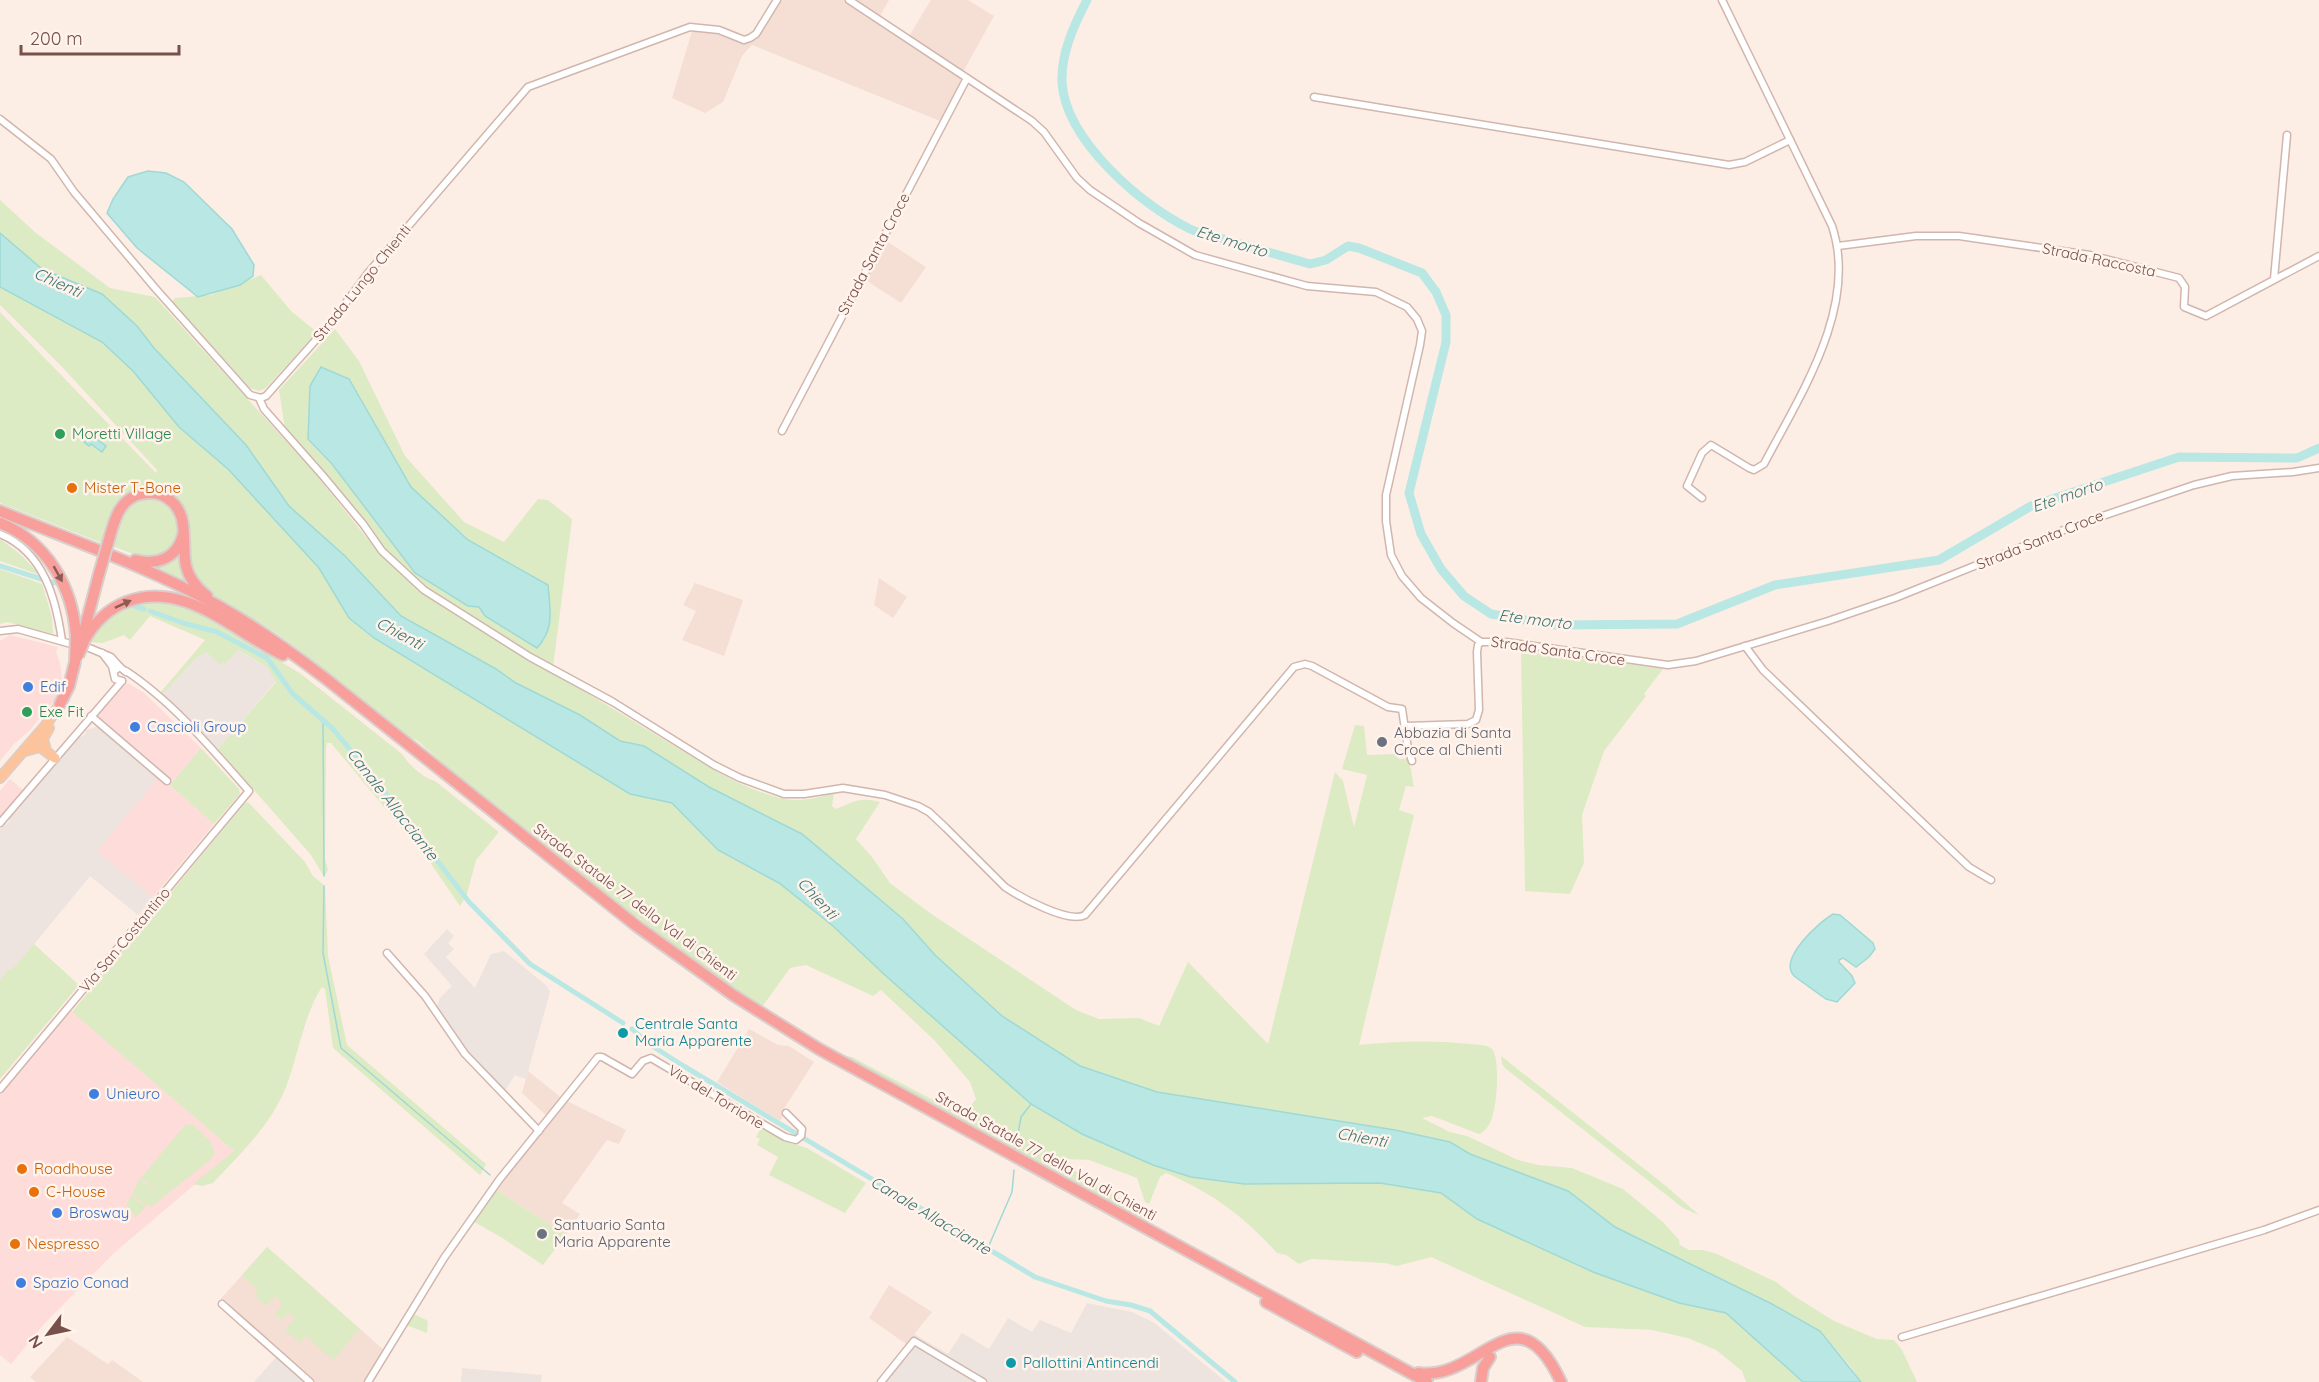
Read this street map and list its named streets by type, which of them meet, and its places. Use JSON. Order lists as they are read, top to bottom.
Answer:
{
  "streets": {
    "highway": ["Strada Statale 77 della Val di Chienti"],
    "street": [
      "Strada Santa Croce",
      "Strada Raccosta",
      "Strada Lungo Chienti",
      "Via San Costantino",
      "Via del Torrione"
    ]
  },
  "water": ["Ete morto", "Chienti", "Canale Allacciante"],
  "places": [
    "Moretti Village",
    "Mister T-Bone",
    "Edif",
    "Exe Fit",
    "Cascioli Group",
    "Abbazia di Santa Croce al Chienti",
    "Centrale Santa Maria Apparente",
    "Unieuro",
    "Roadhouse",
    "C-House",
    "Brosway",
    "Santuario Santa Maria Apparente",
    "Nespresso",
    "Spazio Conad",
    "Pallottini Antincendi"
  ],
  "scale_bar": "200 m",
  "north": "bottom left"
}
